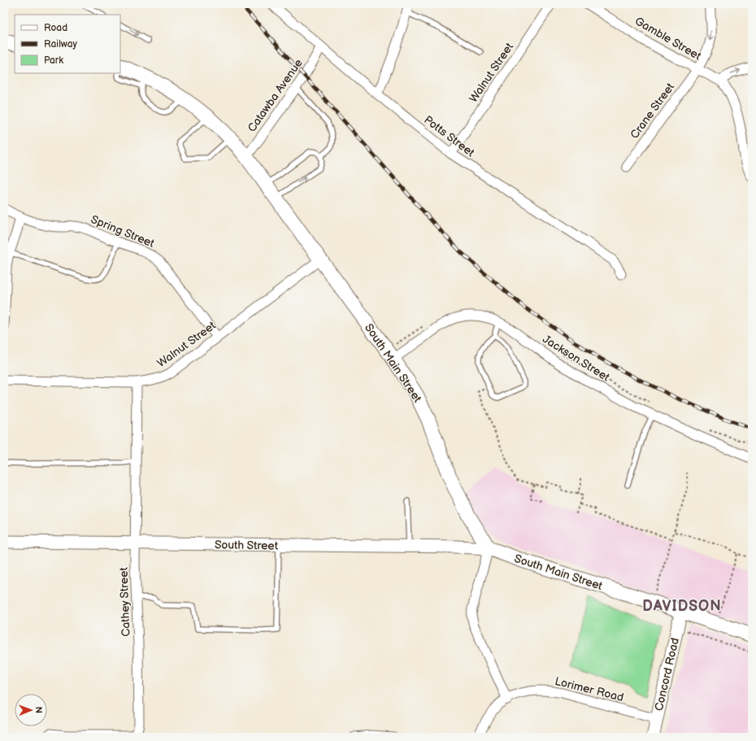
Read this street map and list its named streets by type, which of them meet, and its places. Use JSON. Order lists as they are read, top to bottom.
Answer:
{
  "streets": {
    "main road": ["South Main Street"],
    "street": [
      "Gamble Street",
      "Walnut Street",
      "Catawba Avenue",
      "Crane Street",
      "Potts Street",
      "Spring Street",
      "Jackson Street",
      "South Street",
      "Cathey Street",
      "Concord Road",
      "Lorimer Road"
    ]
  },
  "crossings": [
    ["Gamble Street", "Crane Street"],
    ["Walnut Street", "Potts Street"],
    ["Walnut Street", "Spring Street"],
    ["Walnut Street", "South Main Street"],
    ["Walnut Street", "Cathey Street"],
    ["Catawba Avenue", "Potts Street"],
    ["Catawba Avenue", "South Main Street"],
    ["Jackson Street", "South Main Street"],
    ["South Main Street", "South Street"],
    ["South Main Street", "Concord Road"],
    ["South Street", "Cathey Street"],
    ["Concord Road", "Lorimer Road"]
  ],
  "one_way": ["Crane Street"],
  "districts": ["DAVIDSON"],
  "legend": ["Road", "Railway", "Park"],
  "north": "right"
}
